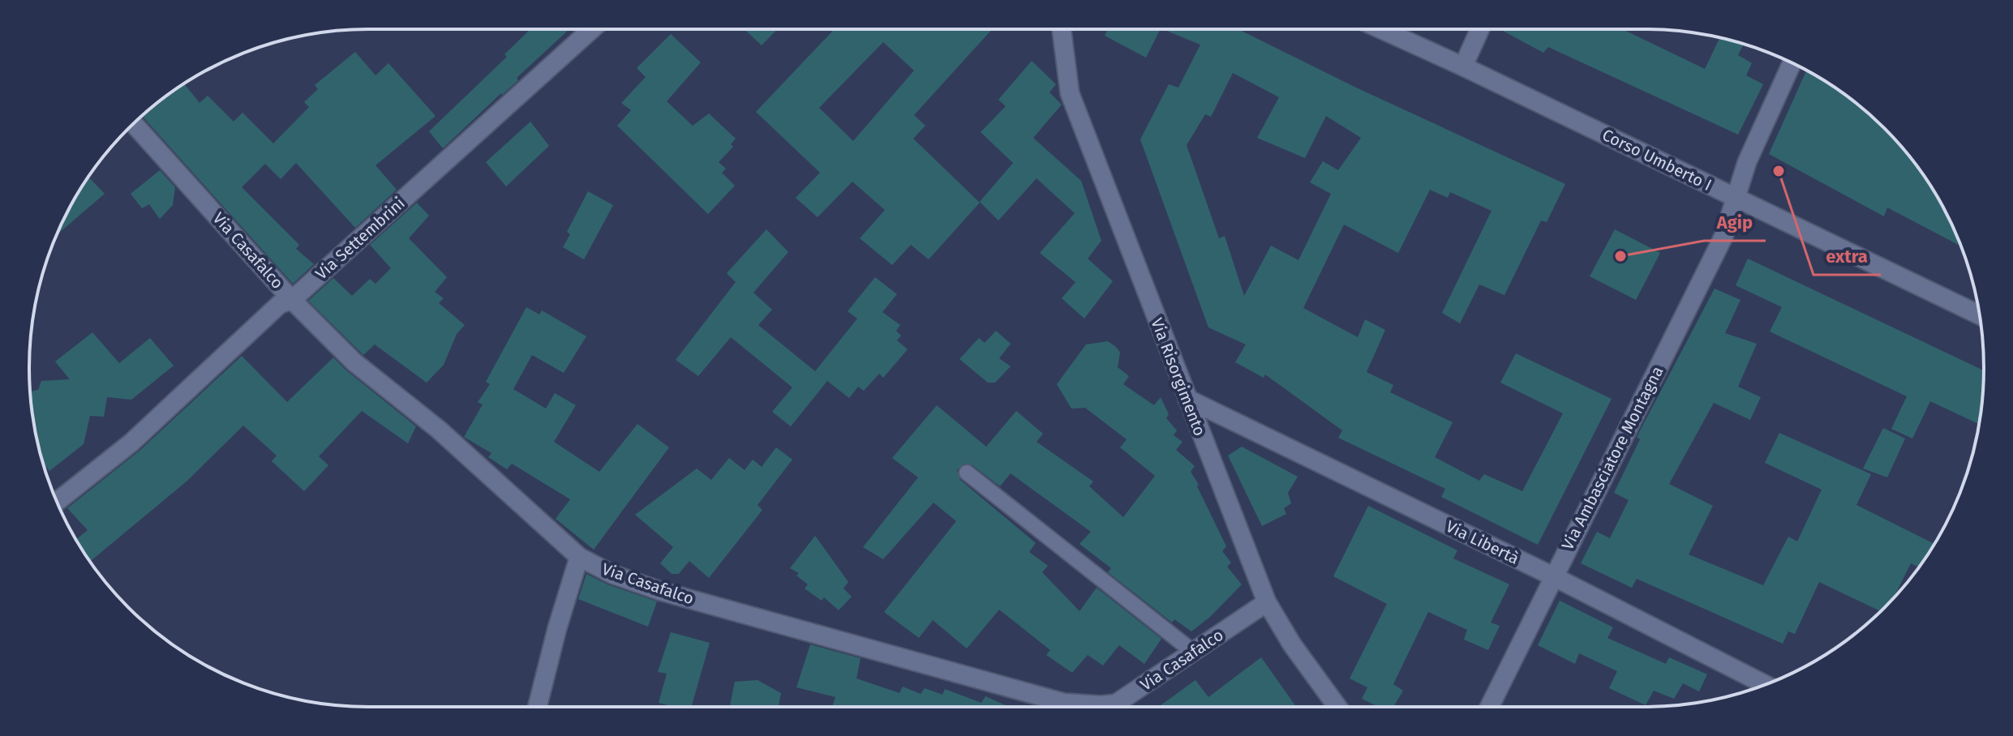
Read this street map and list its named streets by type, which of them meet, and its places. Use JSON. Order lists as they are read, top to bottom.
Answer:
{
  "streets": {
    "street": [
      "Corso Umberto I",
      "Via Settembrini",
      "Via Casafalco",
      "Via Risorgimento",
      "Via Ambasciatore Montagna",
      "Via Libertà"
    ]
  },
  "crossings": [
    ["Corso Umberto I", "Via Ambasciatore Montagna"],
    ["Via Settembrini", "Via Casafalco"],
    ["Via Casafalco", "Via Risorgimento"],
    ["Via Risorgimento", "Via Libertà"],
    ["Via Ambasciatore Montagna", "Via Libertà"]
  ],
  "places": ["extra", "Agip"]
}
